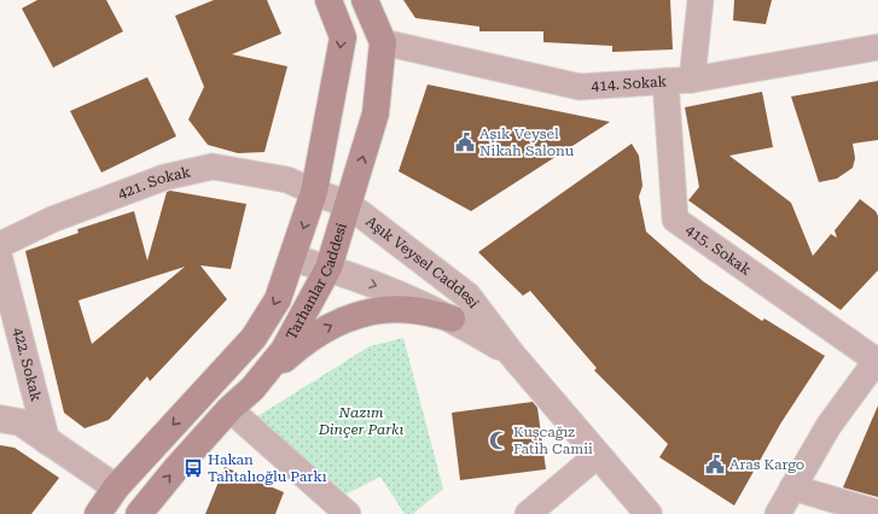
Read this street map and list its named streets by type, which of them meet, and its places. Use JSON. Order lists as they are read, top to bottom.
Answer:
{
  "streets": {
    "main road": ["Tarhanlar Caddesi"],
    "street": [
      "414. Sokak",
      "421. Sokak",
      "415. Sokak",
      "Aşık Veysel Caddesi",
      "422. Sokak"
    ]
  },
  "crossings": [
    ["414. Sokak", "415. Sokak"],
    ["414. Sokak", "Tarhanlar Caddesi"],
    ["421. Sokak", "Aşık Veysel Caddesi"],
    ["421. Sokak", "Tarhanlar Caddesi"],
    ["Aşık Veysel Caddesi", "Tarhanlar Caddesi"]
  ],
  "parks": ["Nazım Dinçer Parkı"],
  "places": {
    "public building": ["Aşık Veysel Nikah Salonu", "Aras Kargo"],
    "mosque": ["Kuşcağız Fatih Camii"],
    "bus stop": ["Hakan Tahtalıoğlu Parkı"]
  }
}
